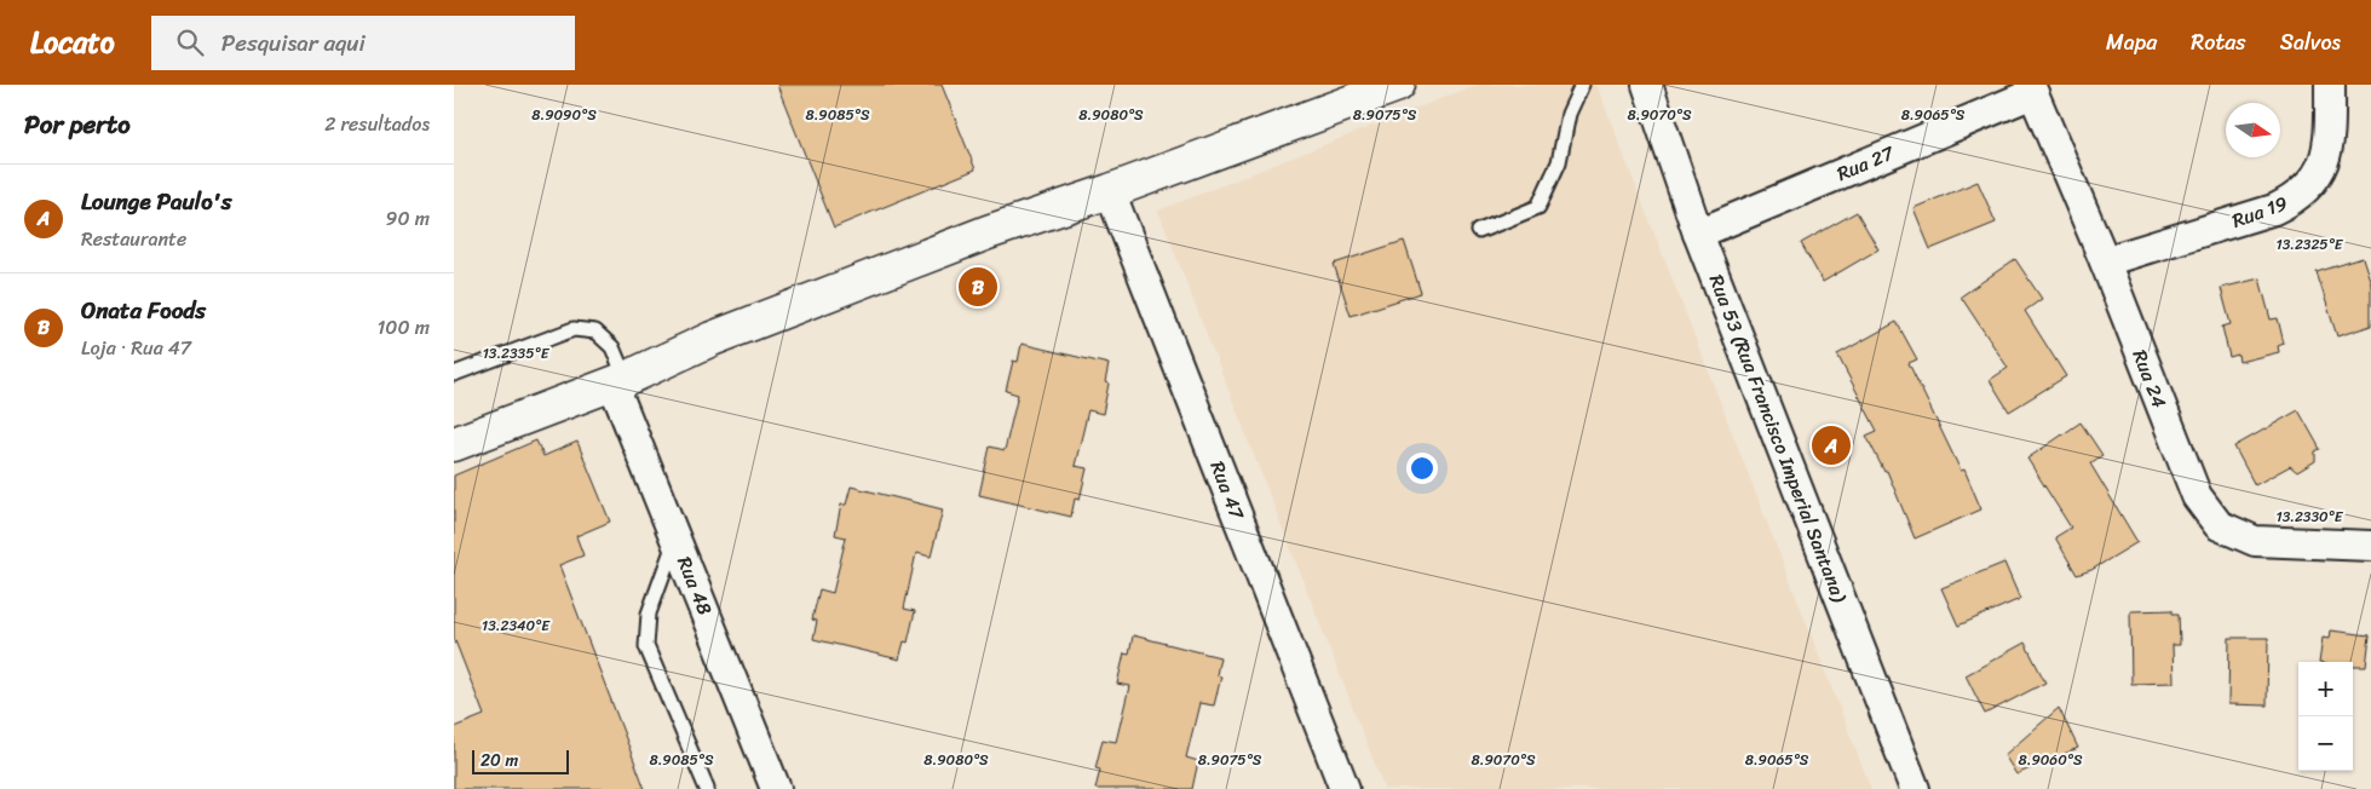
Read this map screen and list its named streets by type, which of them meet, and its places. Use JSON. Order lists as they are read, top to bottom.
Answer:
{
  "streets": {
    "street": [
      "Rua 27",
      "Rua 19",
      "Rua 24",
      "Rua 53 (Rua Francisco Imperial Santana)",
      "Rua 47",
      "Rua 48"
    ]
  },
  "crossings": [
    ["Rua 27", "Rua 24"],
    ["Rua 27", "Rua 53 (Rua Francisco Imperial Santana)"],
    ["Rua 19", "Rua 24"]
  ],
  "scale_bar": "20 m",
  "north": "right",
  "page": {
    "header": "Locato",
    "search": "Pesquisar aqui",
    "nav": ["Mapa", "Rotas", "Salvos"],
    "heading": ["Por perto", "2 resultados"],
    "list": [
      {
        "mark": "A",
        "name": "Lounge Paulo's",
        "note": "Restaurante",
        "value": "90 m"
      },
      {
        "mark": "B",
        "name": "Onata Foods",
        "note": "Loja · Rua 47",
        "value": "100 m"
      }
    ],
    "pins": ["B", "A"],
    "map_buttons": ["+", "−"],
    "scale": "20 m"
  },
  "coordinates": [
    "8.9090°S",
    "8.9085°S",
    "8.9080°S",
    "8.9075°S",
    "8.9070°S",
    "8.9065°S",
    "13.2325°E",
    "13.2335°E",
    "13.2330°E",
    "13.2340°E",
    "8.9060°S"
  ]
}
